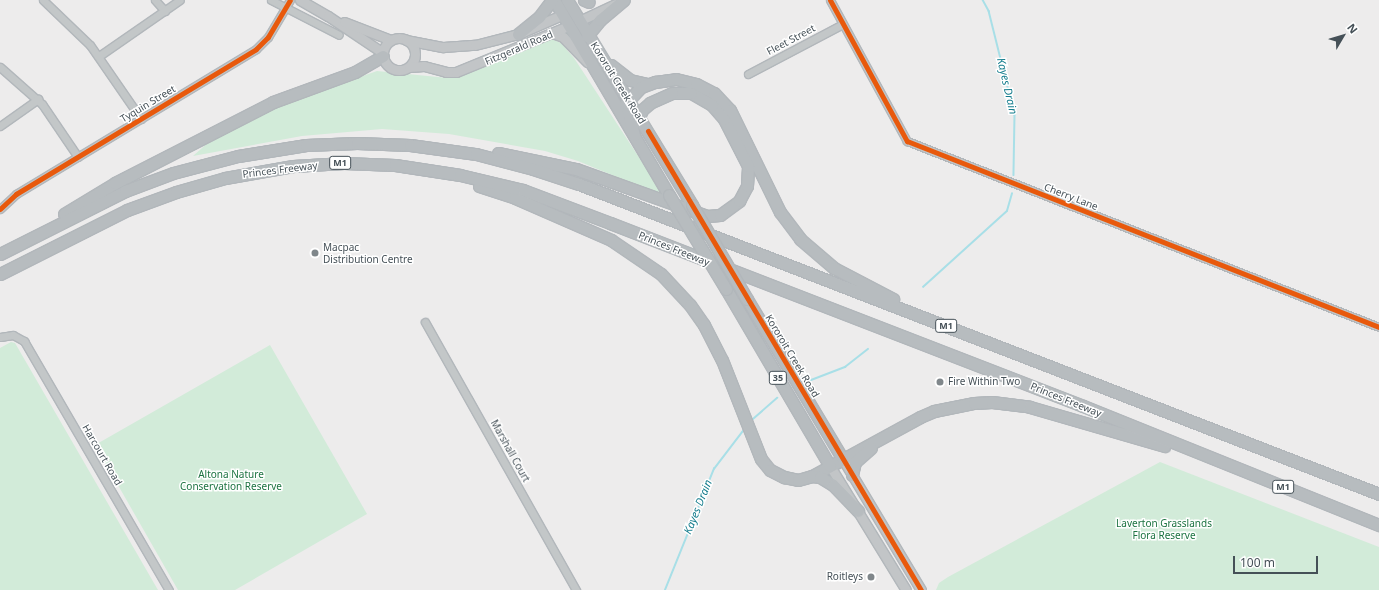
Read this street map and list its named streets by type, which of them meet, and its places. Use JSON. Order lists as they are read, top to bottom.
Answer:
{
  "streets": {
    "highway": [
      "Fitzgerald Road",
      "Kororoit Creek Road",
      "M1",
      "Princes Freeway",
      "35"
    ],
    "street": [
      "Fleet Street",
      "Tyquin Street",
      "Cherry Lane",
      "Marshall Court",
      "Harcourt Road"
    ]
  },
  "crossings": [
    ["Fleet Street", "Cherry Lane"],
    ["Fitzgerald Road", "Kororoit Creek Road"]
  ],
  "water": ["Kayes Drain"],
  "parks": ["Altona Nature Conservation Reserve", "Laverton Grasslands Flora Reserve"],
  "places": ["Macpac Distribution Centre", "Fire Within Two", "Roitleys"],
  "scale_bar": "100 m",
  "north": "top right"
}
